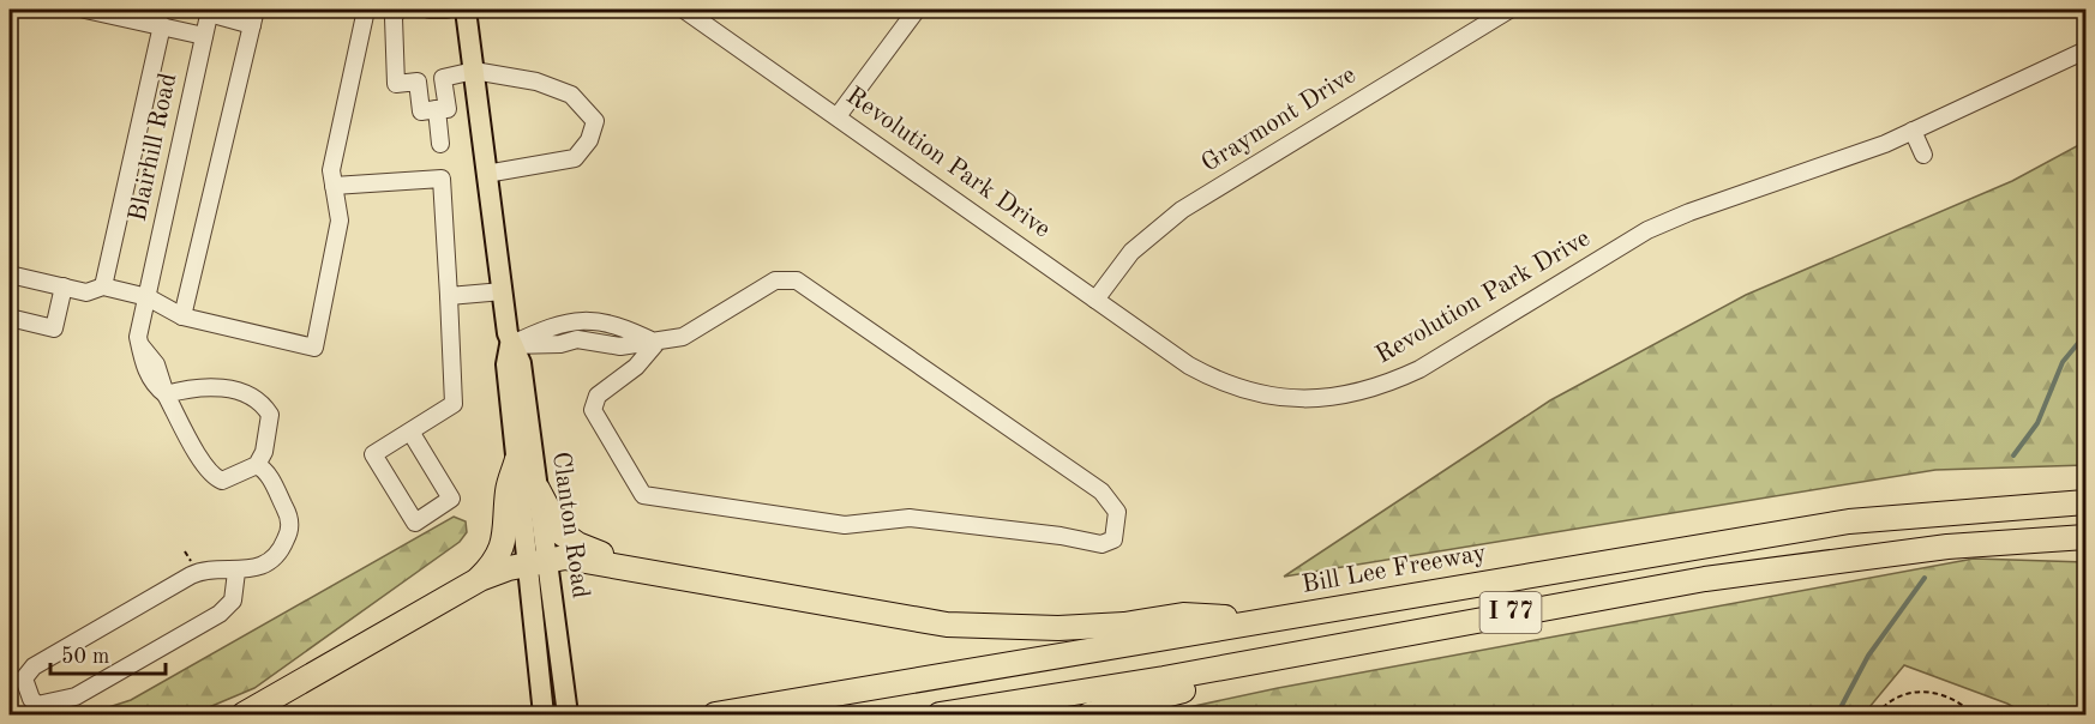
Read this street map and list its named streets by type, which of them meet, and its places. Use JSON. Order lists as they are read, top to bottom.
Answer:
{
  "streets": {
    "highway": ["Bill Lee Freeway", "I 77"],
    "main road": ["Clanton Road"],
    "street": ["Graymont Drive", "Blairhill Road", "Revolution Park Drive"]
  },
  "crossings": [
    ["Graymont Drive", "Revolution Park Drive"]
  ],
  "scale_bar": "50 m"
}
